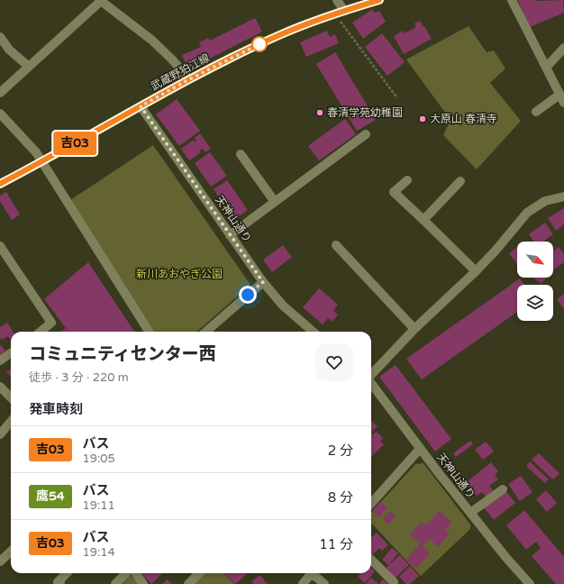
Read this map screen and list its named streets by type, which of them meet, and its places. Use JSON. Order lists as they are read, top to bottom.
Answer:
{
  "streets": {
    "main road": ["武蔵野狛江線"],
    "street": ["天神山通り"]
  },
  "crossings": [
    ["武蔵野狛江線", "天神山通り"]
  ],
  "parks": ["新川あおやぎ公園"],
  "places": ["春清学苑幼稚園", "大原山 春清寺"],
  "lines": ["bus line 吉03"],
  "north": "bottom right",
  "page": {
    "on_map": "吉03",
    "heading": [
      ["コミュニティセンター西", "徒歩 · 3 分 · 220 m"],
      "発車時刻"
    ],
    "list": [
      {
        "mark": "吉03",
        "name": "バス",
        "note": "19:05",
        "value": "2 分"
      },
      {
        "mark": "鷹54",
        "name": "バス",
        "note": "19:11",
        "value": "8 分"
      },
      {
        "mark": "吉03",
        "name": "バス",
        "note": "19:14",
        "value": "11 分"
      }
    ]
  }
}
